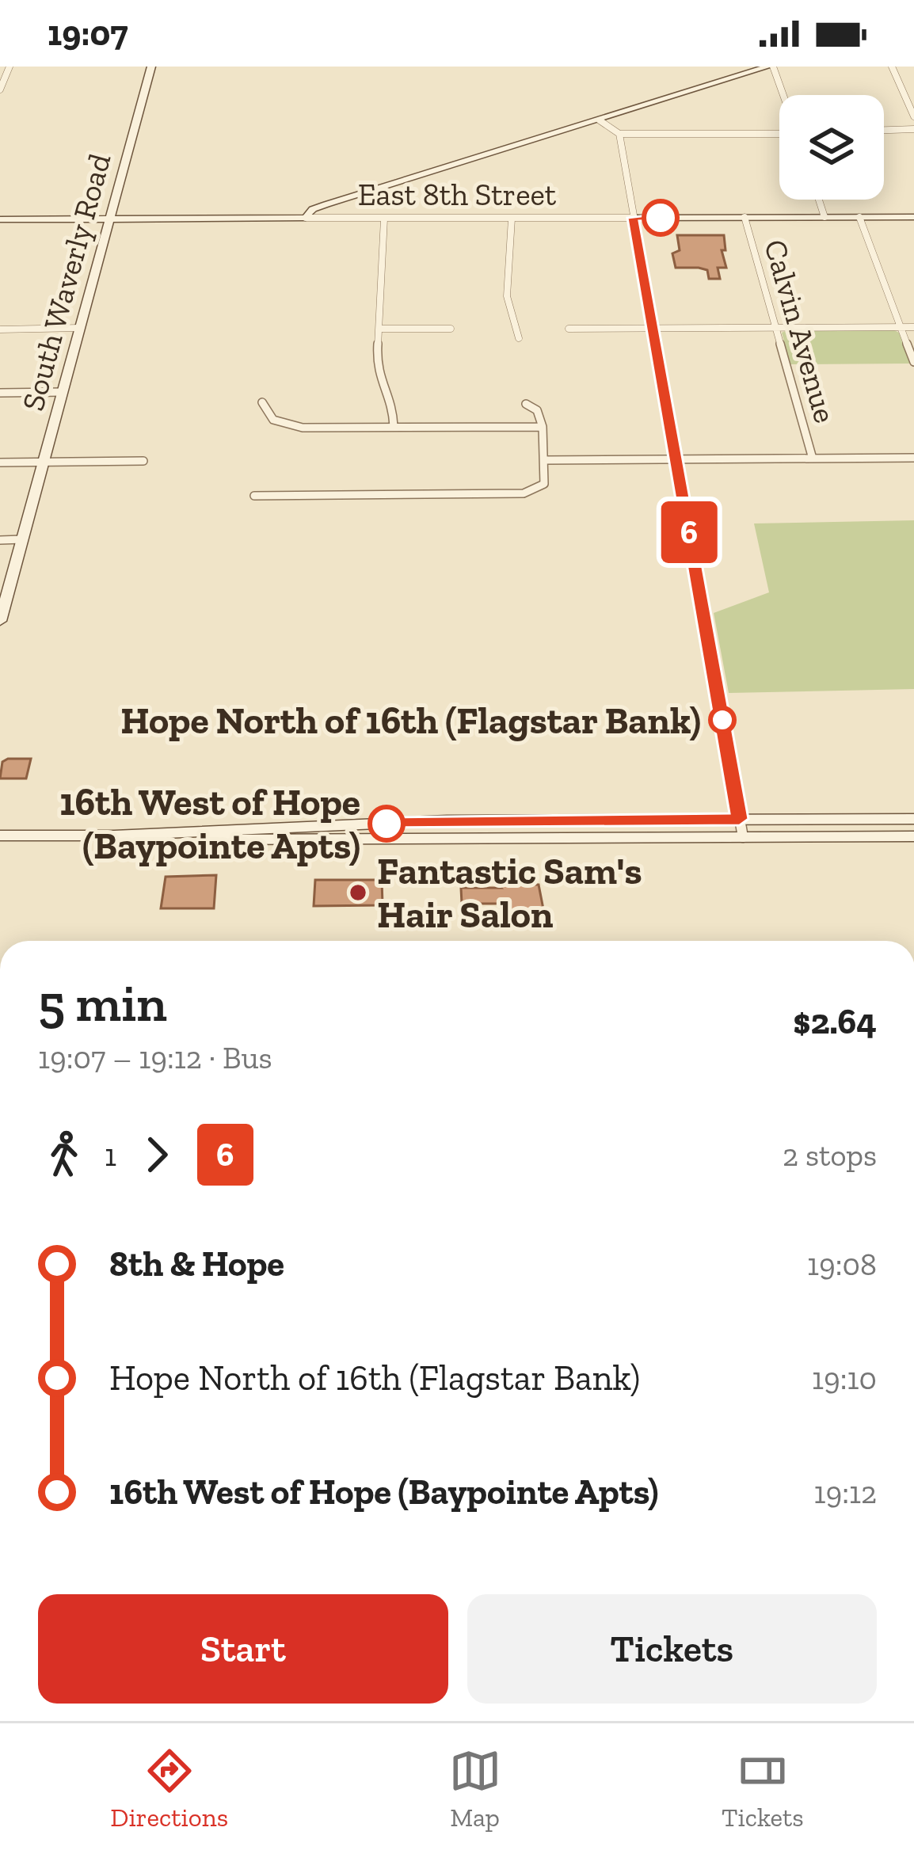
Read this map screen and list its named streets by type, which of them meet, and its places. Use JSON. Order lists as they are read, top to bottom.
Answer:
{
  "streets": {
    "main road": ["East 8th Street", "South Waverly Road"],
    "street": ["Calvin Avenue"]
  },
  "crossings": [
    ["East 8th Street", "South Waverly Road"],
    ["East 8th Street", "Calvin Avenue"]
  ],
  "places": ["Hope North of 16th (Flagstar Bank)", "16th West of Hope (Baypointe Apts)", "Fantastic Sam's Hair Salon"],
  "lines": ["bus line 6"],
  "page": {
    "status": "19:07",
    "on_map": "6",
    "heading": ["5 min", "19:07 – 19:12 · Bus", "$2.64"],
    "legs": ["1", "6", "2 stops"],
    "list": [
      {
        "name": "8th & Hope",
        "value": "19:08"
      },
      {
        "name": "Hope North of 16th (Flagstar Bank)",
        "value": "19:10"
      },
      {
        "name": "16th West of Hope (Baypointe Apts)",
        "value": "19:12"
      }
    ],
    "buttons": ["Start", "Tickets"],
    "tabs": ["Directions", "Map", "Tickets"]
  }
}
